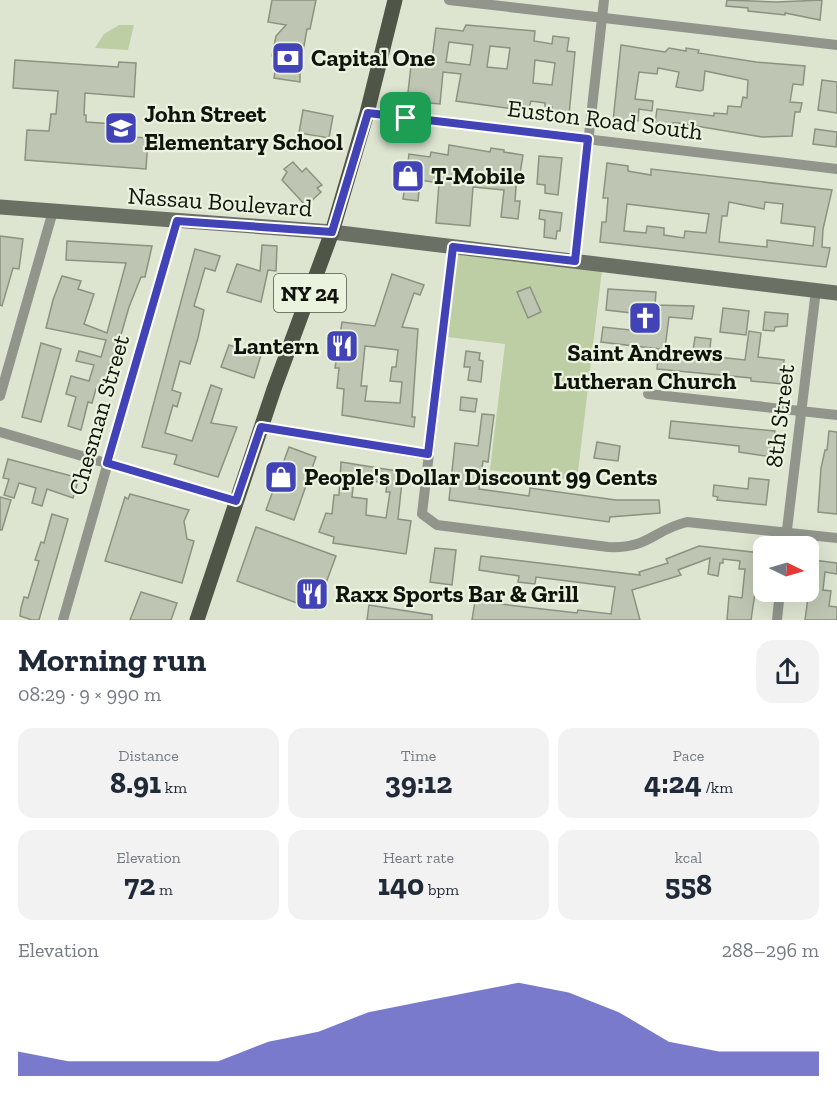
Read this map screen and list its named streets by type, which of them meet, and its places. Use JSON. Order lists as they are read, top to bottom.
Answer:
{
  "streets": {
    "main road": ["Nassau Boulevard", "NY 24"],
    "street": ["Euston Road South", "Chesman Street", "8th Street"]
  },
  "crossings": [
    ["Euston Road South", "NY 24"],
    ["Nassau Boulevard", "NY 24"],
    ["Nassau Boulevard", "Chesman Street"],
    ["Nassau Boulevard", "8th Street"]
  ],
  "places": {
    "bank": ["Capital One"],
    "school or university": ["John Street Elementary School"],
    "shop": ["T-Mobile", "People's Dollar Discount 99 Cents"],
    "church": ["Saint Andrews Lutheran Church"],
    "restaurant": ["Lantern", "Raxx Sports Bar & Grill"]
  },
  "north": "right",
  "page": {
    "heading": ["Morning run", "08:29 · 9 × 990 m"],
    "stats": [
      ["Distance", "8.91 km"],
      ["Time", "39:12"],
      ["Pace", "4:24 /km"],
      ["Elevation", "72 m"],
      ["Heart rate", "140 bpm"],
      ["kcal", "558"]
    ],
    "chart": ["Elevation", "288–296 m"]
  }
}
